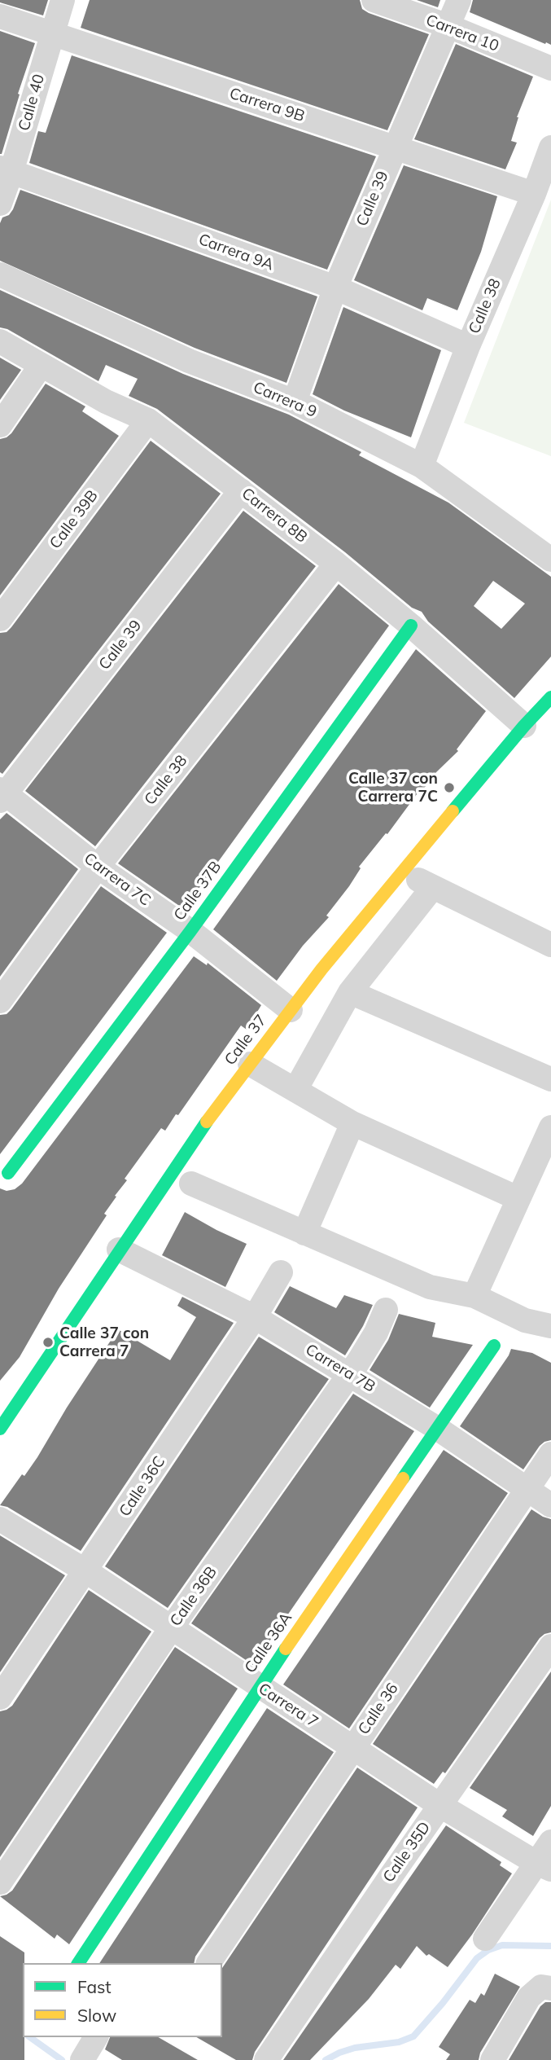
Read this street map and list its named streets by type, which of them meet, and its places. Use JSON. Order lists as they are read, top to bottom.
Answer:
{
  "streets": {
    "street": [
      "Carrera 10",
      "Calle 40",
      "Carrera 9B",
      "Calle 39",
      "Carrera 9A",
      "Calle 38",
      "Carrera 9",
      "Carrera 8B",
      "Calle 39B",
      "Carrera 7C",
      "Calle 37B",
      "Calle 37",
      "Carrera 7B",
      "Calle 36C",
      "Calle 36B",
      "Calle 36A",
      "Carrera 7",
      "Calle 36",
      "Calle 35D"
    ]
  },
  "crossings": [
    ["Carrera 10", "Calle 39"],
    ["Calle 40", "Carrera 9B"],
    ["Calle 40", "Carrera 9A"],
    ["Carrera 9B", "Calle 39"],
    ["Carrera 9B", "Calle 38"],
    ["Calle 39", "Carrera 9A"],
    ["Calle 39", "Carrera 9"],
    ["Calle 39", "Carrera 8B"],
    ["Calle 39", "Carrera 7C"],
    ["Carrera 9A", "Calle 38"],
    ["Calle 38", "Carrera 9"],
    ["Calle 38", "Carrera 8B"],
    ["Calle 38", "Carrera 7C"],
    ["Carrera 8B", "Calle 39B"],
    ["Carrera 8B", "Calle 37B"],
    ["Carrera 8B", "Calle 37"],
    ["Carrera 7C", "Calle 37B"],
    ["Carrera 7C", "Calle 37"],
    ["Calle 37", "Carrera 7B"],
    ["Carrera 7B", "Calle 36C"],
    ["Carrera 7B", "Calle 36B"],
    ["Carrera 7B", "Calle 36A"],
    ["Carrera 7B", "Calle 36"],
    ["Calle 36C", "Carrera 7"],
    ["Calle 36B", "Carrera 7"],
    ["Calle 36A", "Carrera 7"],
    ["Carrera 7", "Calle 36"],
    ["Carrera 7", "Calle 35D"]
  ],
  "places": ["Calle 37 con Carrera 7C", "Calle 37 con Carrera 7"],
  "legend": ["Fast", "Slow"]
}
